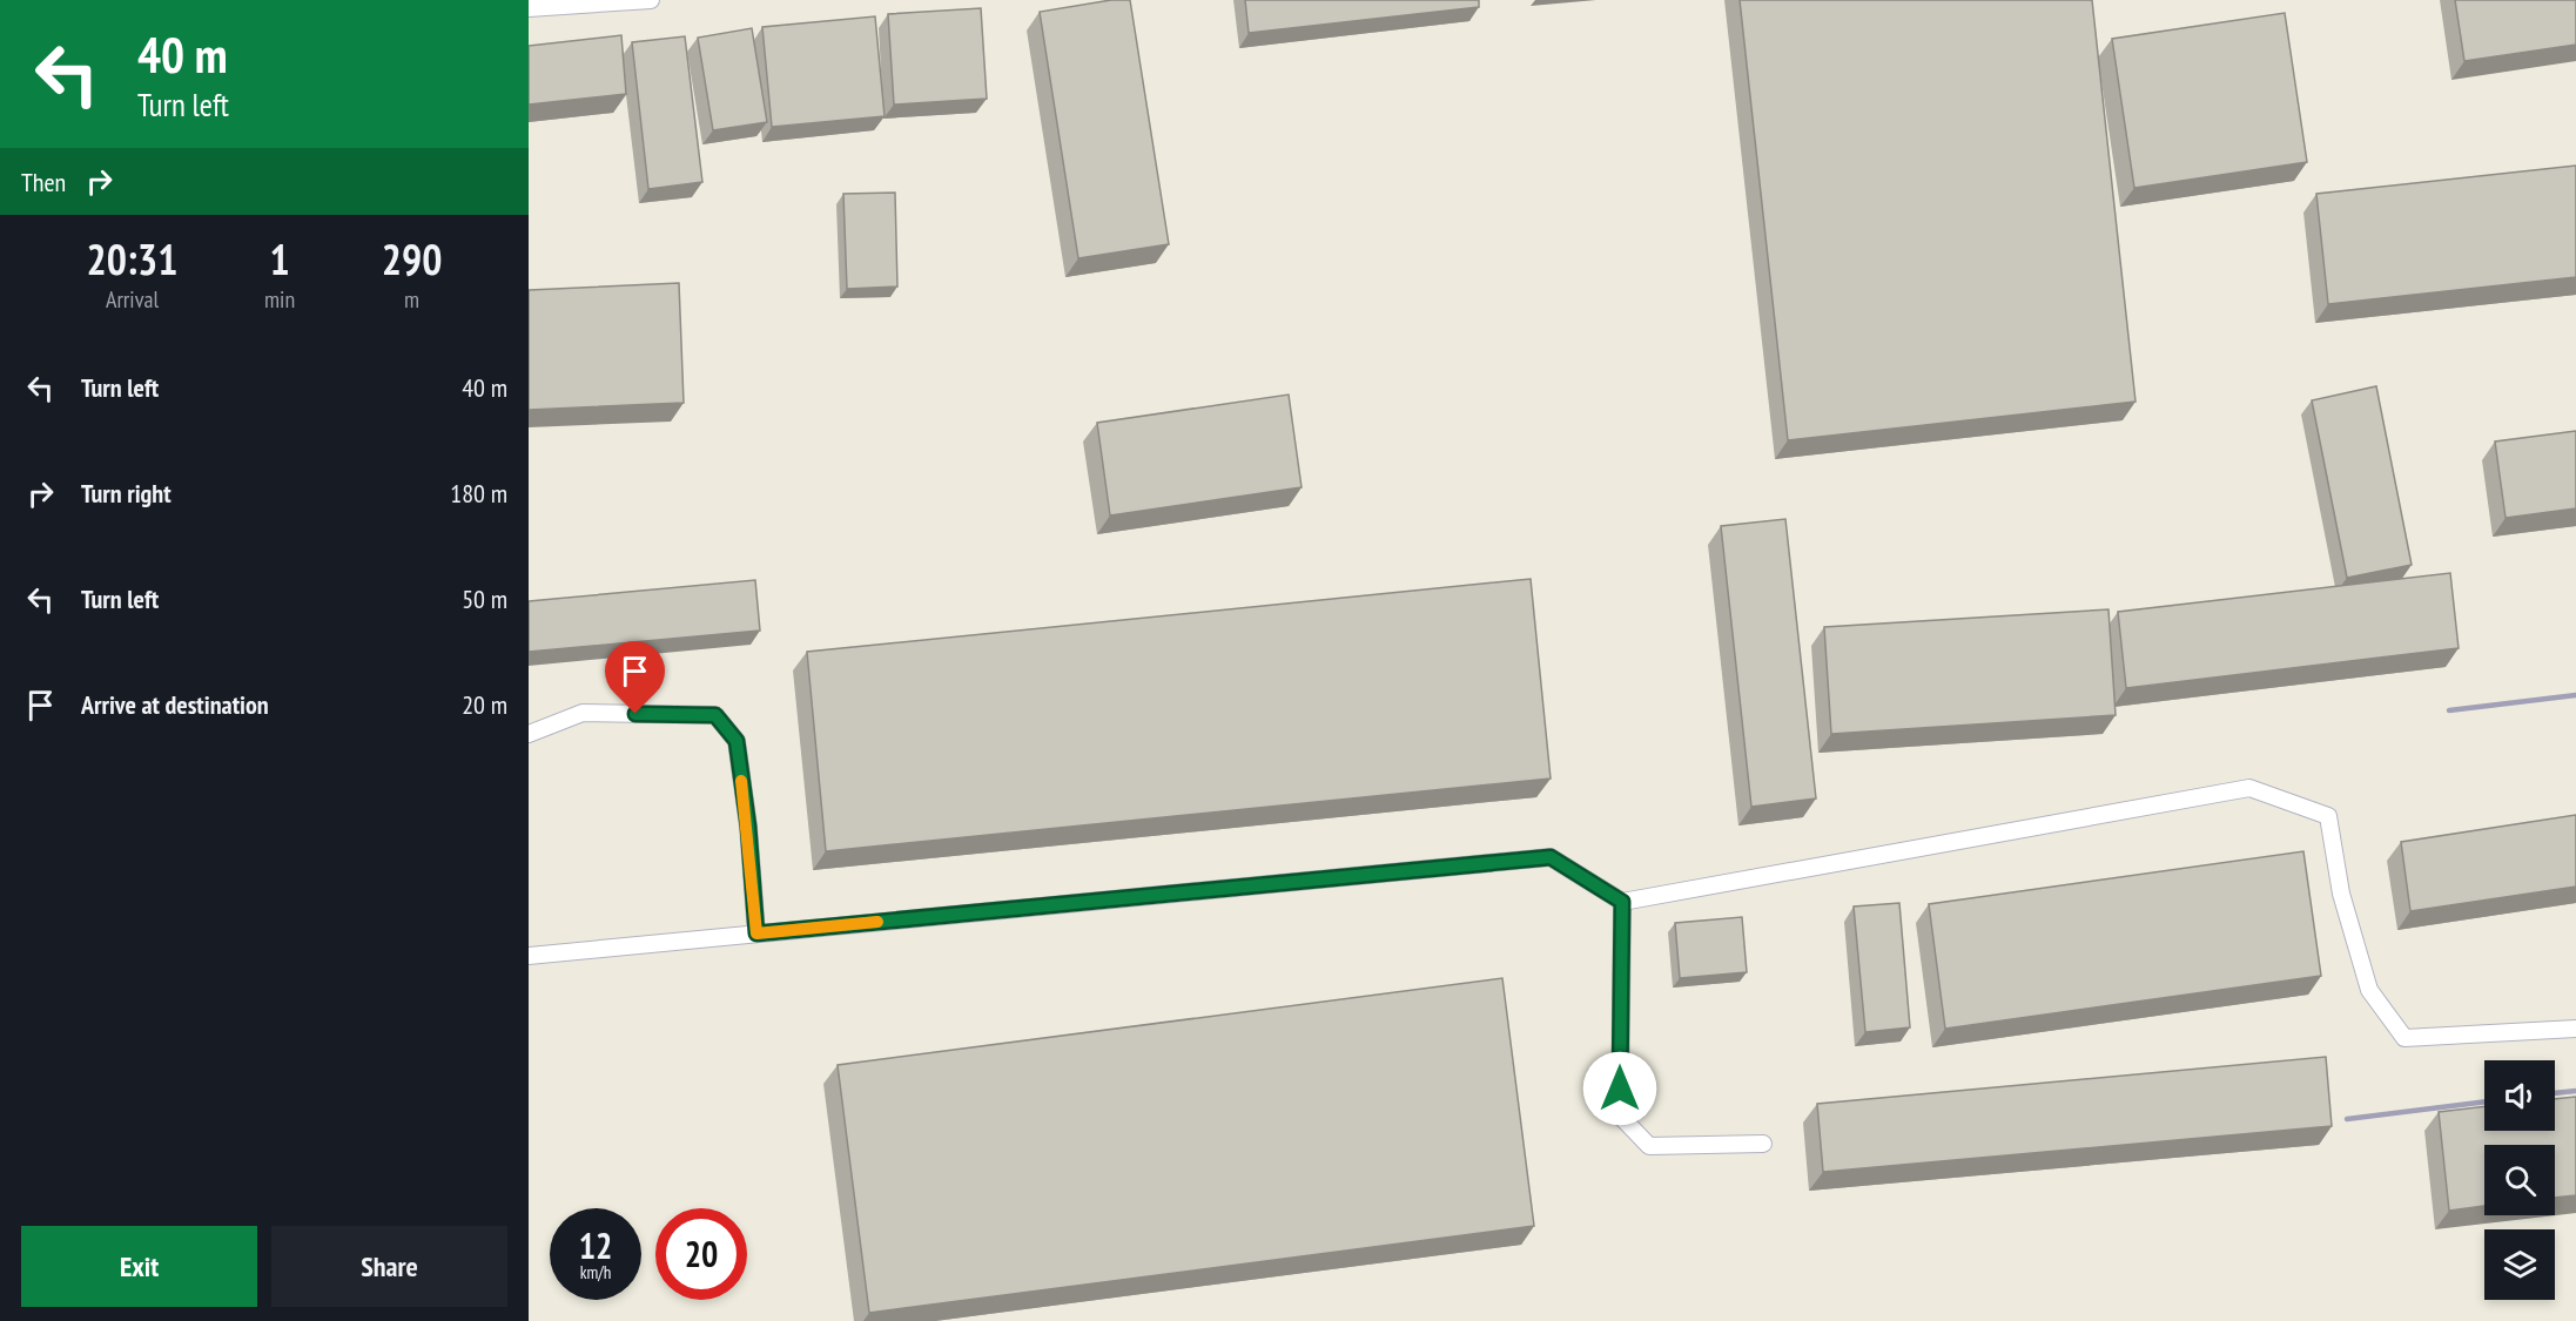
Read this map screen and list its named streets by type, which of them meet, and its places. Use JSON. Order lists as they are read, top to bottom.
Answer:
{
  "page": {
    "turn": ["40 m", "Turn left"],
    "then": "Then",
    "eta": [
      "20:31",
      "Arrival",
      "1",
      "min",
      "290",
      "m"
    ],
    "list": [
      {
        "name": "Turn left",
        "value": "40 m"
      },
      {
        "name": "Turn right",
        "value": "180 m"
      },
      {
        "name": "Turn left",
        "value": "50 m"
      },
      {
        "name": "Arrive at destination",
        "value": "20 m"
      }
    ],
    "speed": "12 km/h",
    "limit": "20",
    "buttons": ["Exit", "Share"]
  }
}
